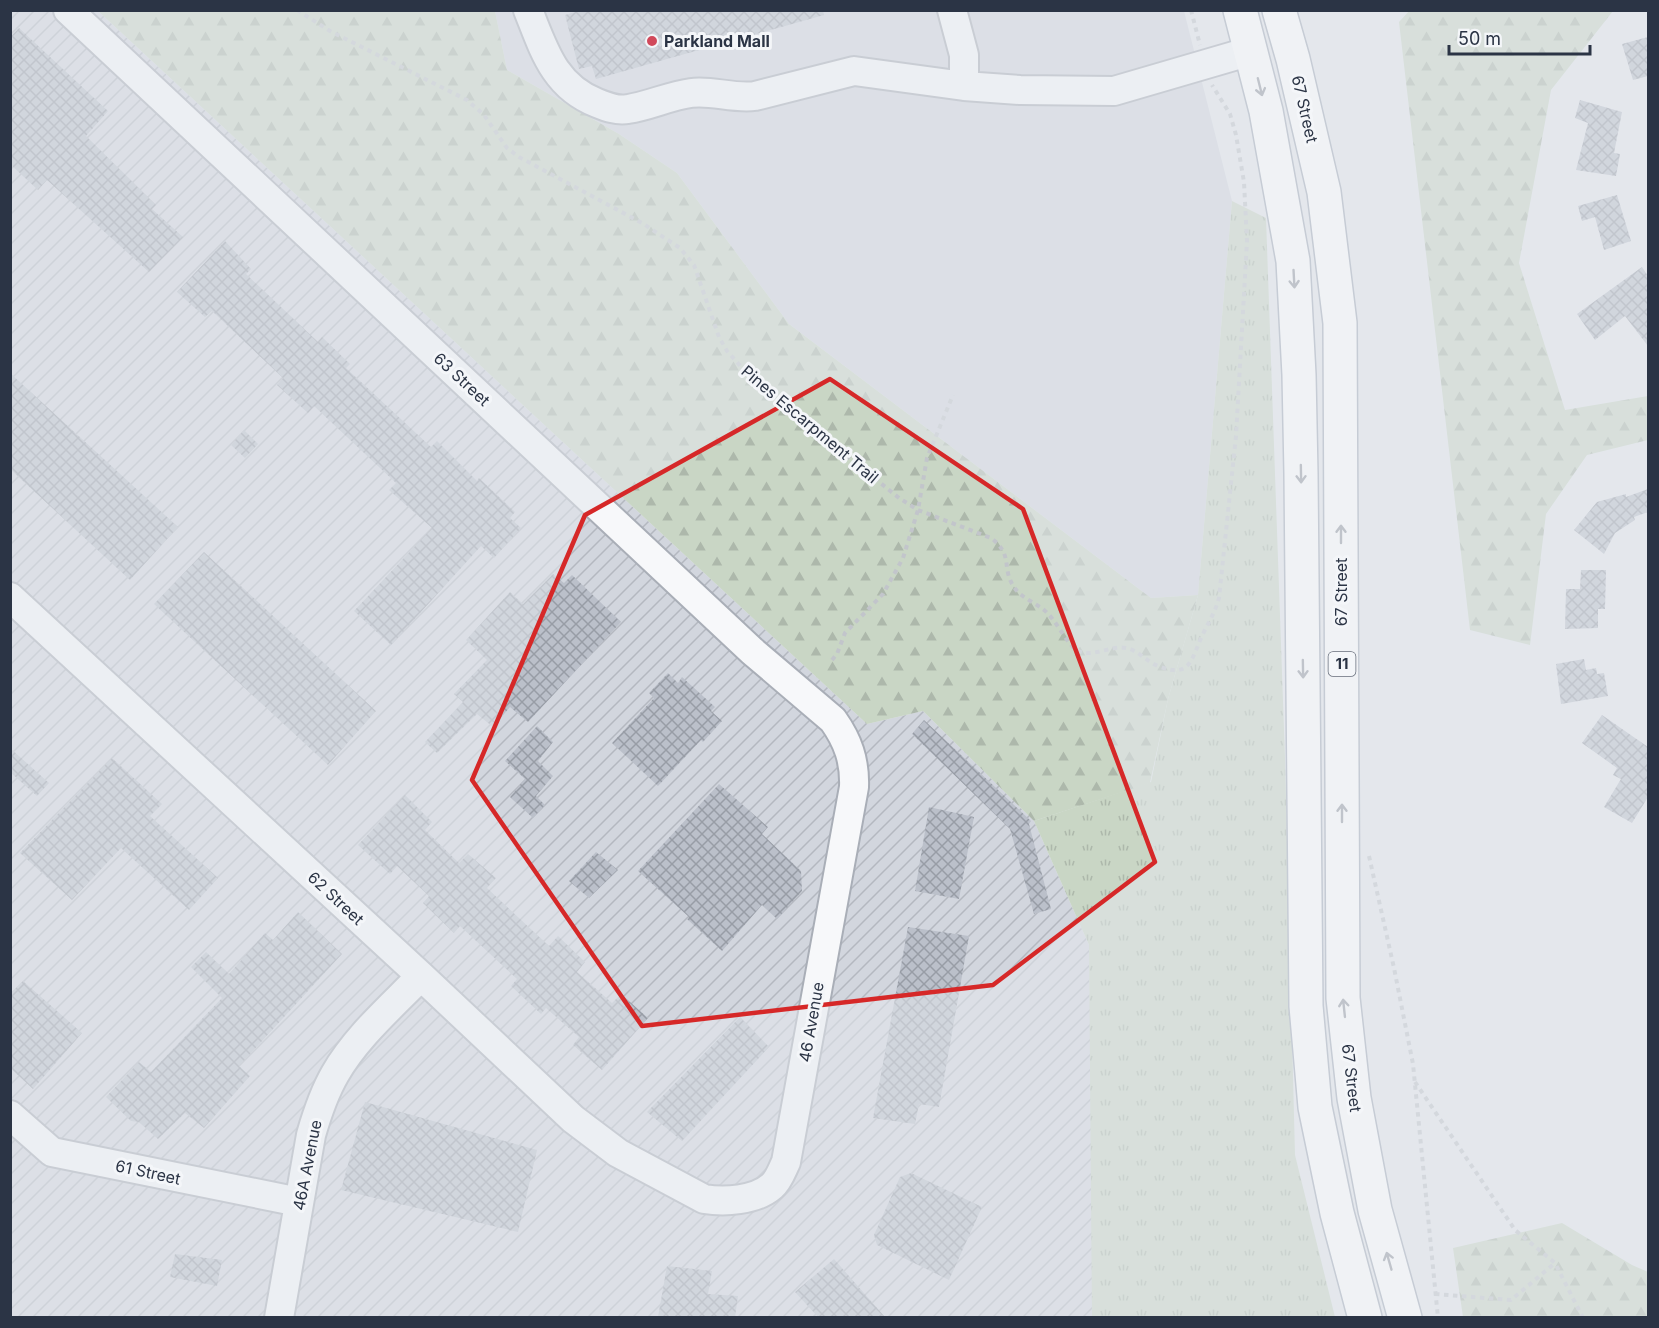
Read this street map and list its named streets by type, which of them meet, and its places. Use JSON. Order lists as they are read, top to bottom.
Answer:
{
  "streets": {
    "main road": ["67 Street", "11"],
    "street": [
      "63 Street",
      "62 Street",
      "46 Avenue",
      "46A Avenue",
      "61 Street"
    ],
    "path": ["Pines Escarpment Trail"]
  },
  "crossings": [
    ["63 Street", "46 Avenue"],
    ["62 Street", "46 Avenue"],
    ["62 Street", "46A Avenue"],
    ["46A Avenue", "61 Street"]
  ],
  "places": ["Parkland Mall"],
  "scale_bar": "50 m"
}
